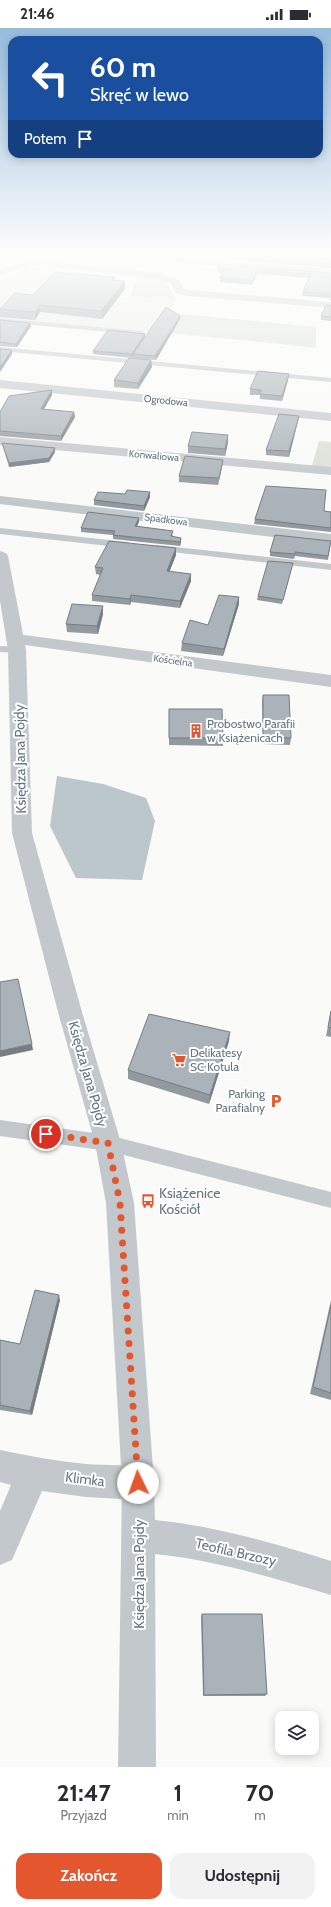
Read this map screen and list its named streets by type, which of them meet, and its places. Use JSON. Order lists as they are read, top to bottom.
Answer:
{
  "streets": {
    "street": [
      "Ogrodowa",
      "Konwaliowa",
      "Spadkowa",
      "Kościelna",
      "Księdza Jana Pojdy",
      "Klimka",
      "Teofila Brzozy"
    ]
  },
  "crossings": [
    ["Kościelna", "Księdza Jana Pojdy"],
    ["Księdza Jana Pojdy", "Klimka"],
    ["Księdza Jana Pojdy", "Teofila Brzozy"]
  ],
  "places": {
    "building": ["Probostwo Parafii w Książenicach"],
    "supermarket": ["Delikatesy SC Kotula"],
    "parking": ["Parking Parafialny"],
    "bus stop": ["Książenice Kościół"]
  },
  "page": {
    "status": "21:46",
    "turn": ["60 m", "Skręć w lewo"],
    "then": "Potem",
    "eta": [
      "21:47",
      "Przyjazd",
      "1",
      "min",
      "70",
      "m"
    ],
    "buttons": ["Zakończ", "Udostępnij"]
  }
}
